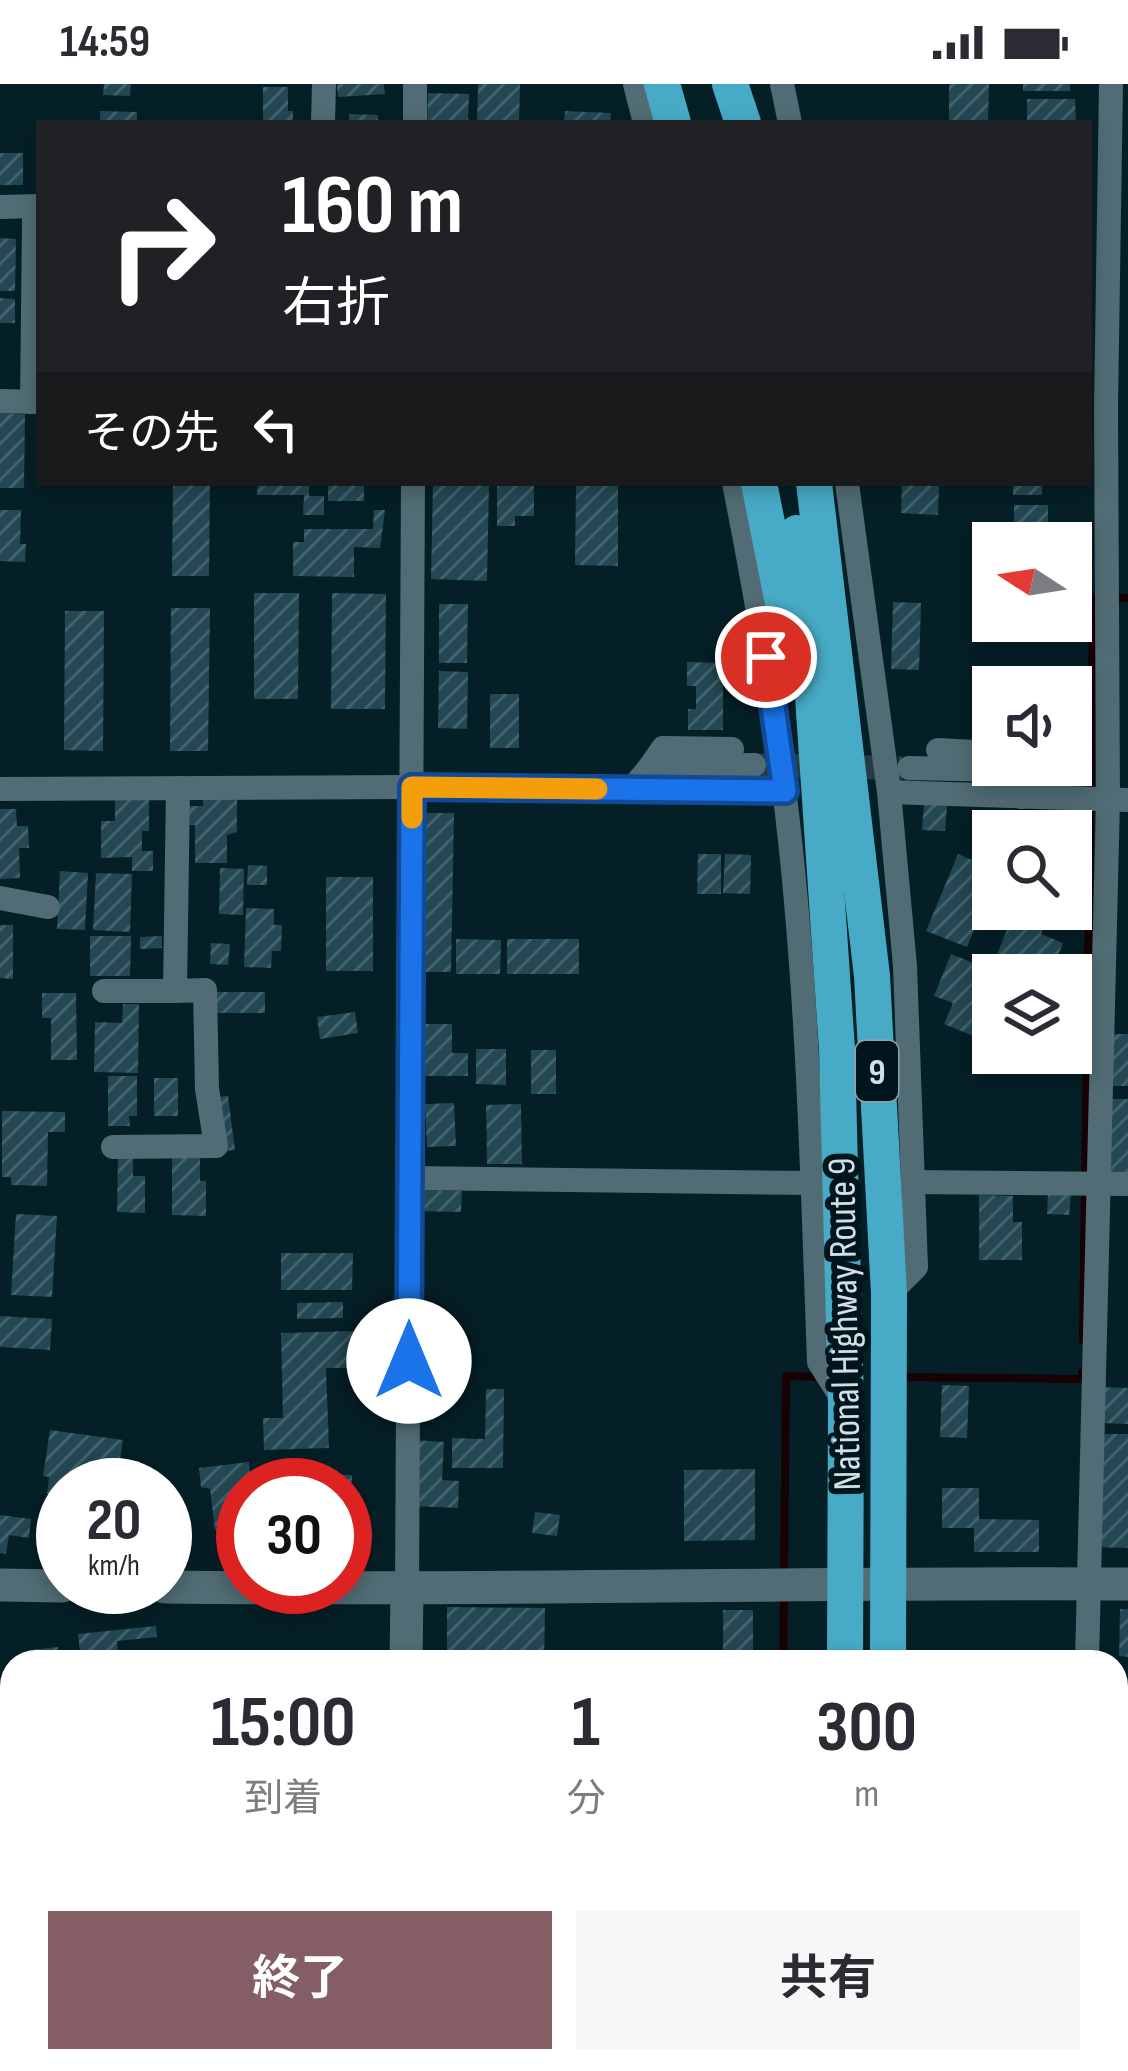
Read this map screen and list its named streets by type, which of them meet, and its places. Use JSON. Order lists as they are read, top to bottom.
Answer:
{
  "streets": {
    "highway": ["9", "National Highway Route 9"]
  },
  "crossings": [
    ["9", "National Highway Route 9"]
  ],
  "north": "left",
  "page": {
    "status": "14:59",
    "turn": ["160 m", "右折"],
    "then": "その先",
    "speed": "20 km/h",
    "limit": "30",
    "eta": [
      "15:00",
      "到着",
      "1",
      "分",
      "300",
      "m"
    ],
    "buttons": ["終了", "共有"]
  }
}
